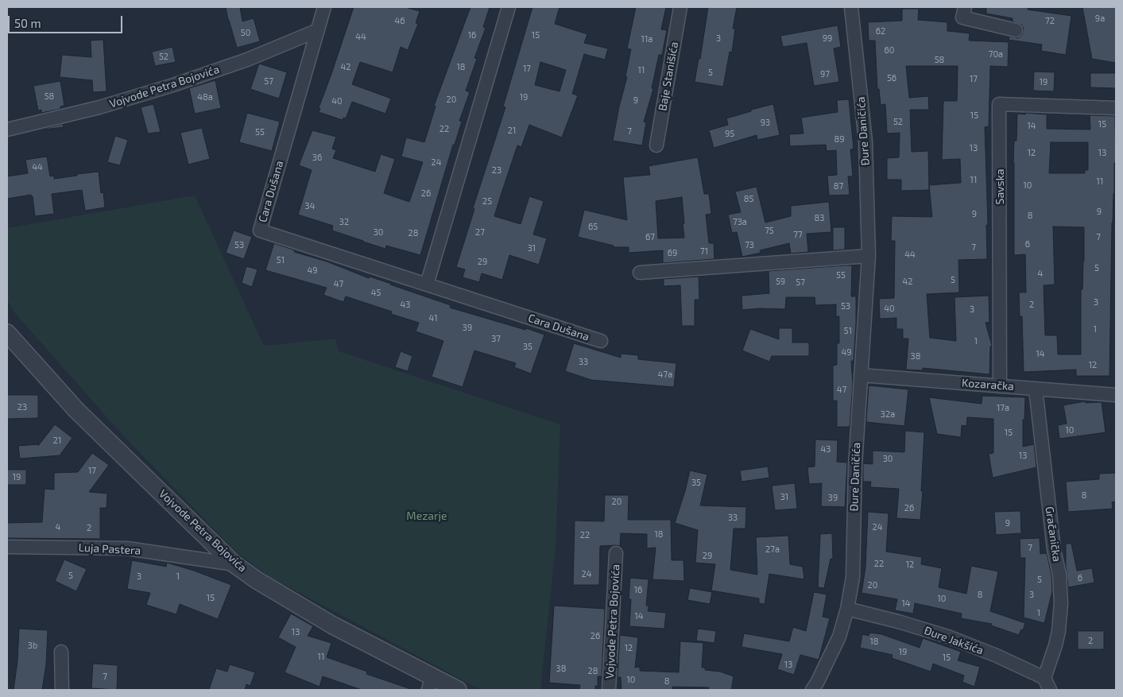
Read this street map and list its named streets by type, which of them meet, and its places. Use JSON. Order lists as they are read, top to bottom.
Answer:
{
  "streets": {
    "street": [
      "Baje Stanišića",
      "Vojvode Petra Bojovića",
      "Đure Daničića",
      "Savska",
      "Cara Dušana",
      "Kozaračka",
      "Gračanička",
      "Luja Pastera",
      "Đure Jakšića"
    ]
  },
  "crossings": [
    ["Vojvode Petra Bojovića", "Cara Dušana"],
    ["Vojvode Petra Bojovića", "Luja Pastera"],
    ["Đure Daničića", "Kozaračka"],
    ["Đure Daničića", "Đure Jakšića"],
    ["Savska", "Kozaračka"],
    ["Kozaračka", "Gračanička"],
    ["Gračanička", "Đure Jakšića"]
  ],
  "parks": ["Mezarje"],
  "house_numbers": [
    "9a",
    "46",
    "72",
    "62",
    "50",
    "16",
    "15",
    "44",
    "3",
    "99",
    "11a",
    "60",
    "70a",
    "52",
    "58",
    "42",
    "18",
    "17",
    "11",
    "5",
    "97",
    "56",
    "17",
    "57",
    "19",
    "58",
    "48a",
    "19",
    "20",
    "9",
    "40",
    "15",
    "52",
    "93",
    "15",
    "14",
    "22",
    "21",
    "7",
    "55",
    "95",
    "89",
    "13",
    "12",
    "13",
    "36",
    "24",
    "44",
    "23",
    "11",
    "11",
    "10",
    "87",
    "26",
    "85",
    "25",
    "34",
    "9",
    "9",
    "8",
    "83",
    "32",
    "73a",
    "65",
    "75",
    "30",
    "27",
    "28",
    "77",
    "67",
    "7",
    "6",
    "53",
    "73",
    "7",
    "31",
    "71",
    "69",
    "44",
    "51",
    "29",
    "5",
    "49",
    "4",
    "55",
    "5",
    "59",
    "42",
    "57",
    "47",
    "45",
    "3",
    "43",
    "2",
    "53",
    "40",
    "3",
    "41",
    "39",
    "1",
    "51",
    "37",
    "1",
    "35",
    "49",
    "14",
    "38",
    "33",
    "12",
    "47a",
    "47",
    "23",
    "17a",
    "32a",
    "10",
    "15",
    "21",
    "43",
    "13",
    "30",
    "17",
    "19",
    "35",
    "8",
    "31",
    "39",
    "20",
    "26",
    "33",
    "9",
    "4",
    "24",
    "2",
    "18",
    "22",
    "7",
    "27a",
    "29",
    "22",
    "12",
    "24",
    "5",
    "3",
    "1",
    "6",
    "5",
    "20",
    "16",
    "8",
    "3",
    "15",
    "10",
    "14",
    "1",
    "14",
    "13",
    "26",
    "2",
    "18",
    "3b",
    "12",
    "19",
    "11",
    "15",
    "13",
    "38",
    "28",
    "7",
    "10",
    "8"
  ],
  "scale_bar": "50 m"
}
